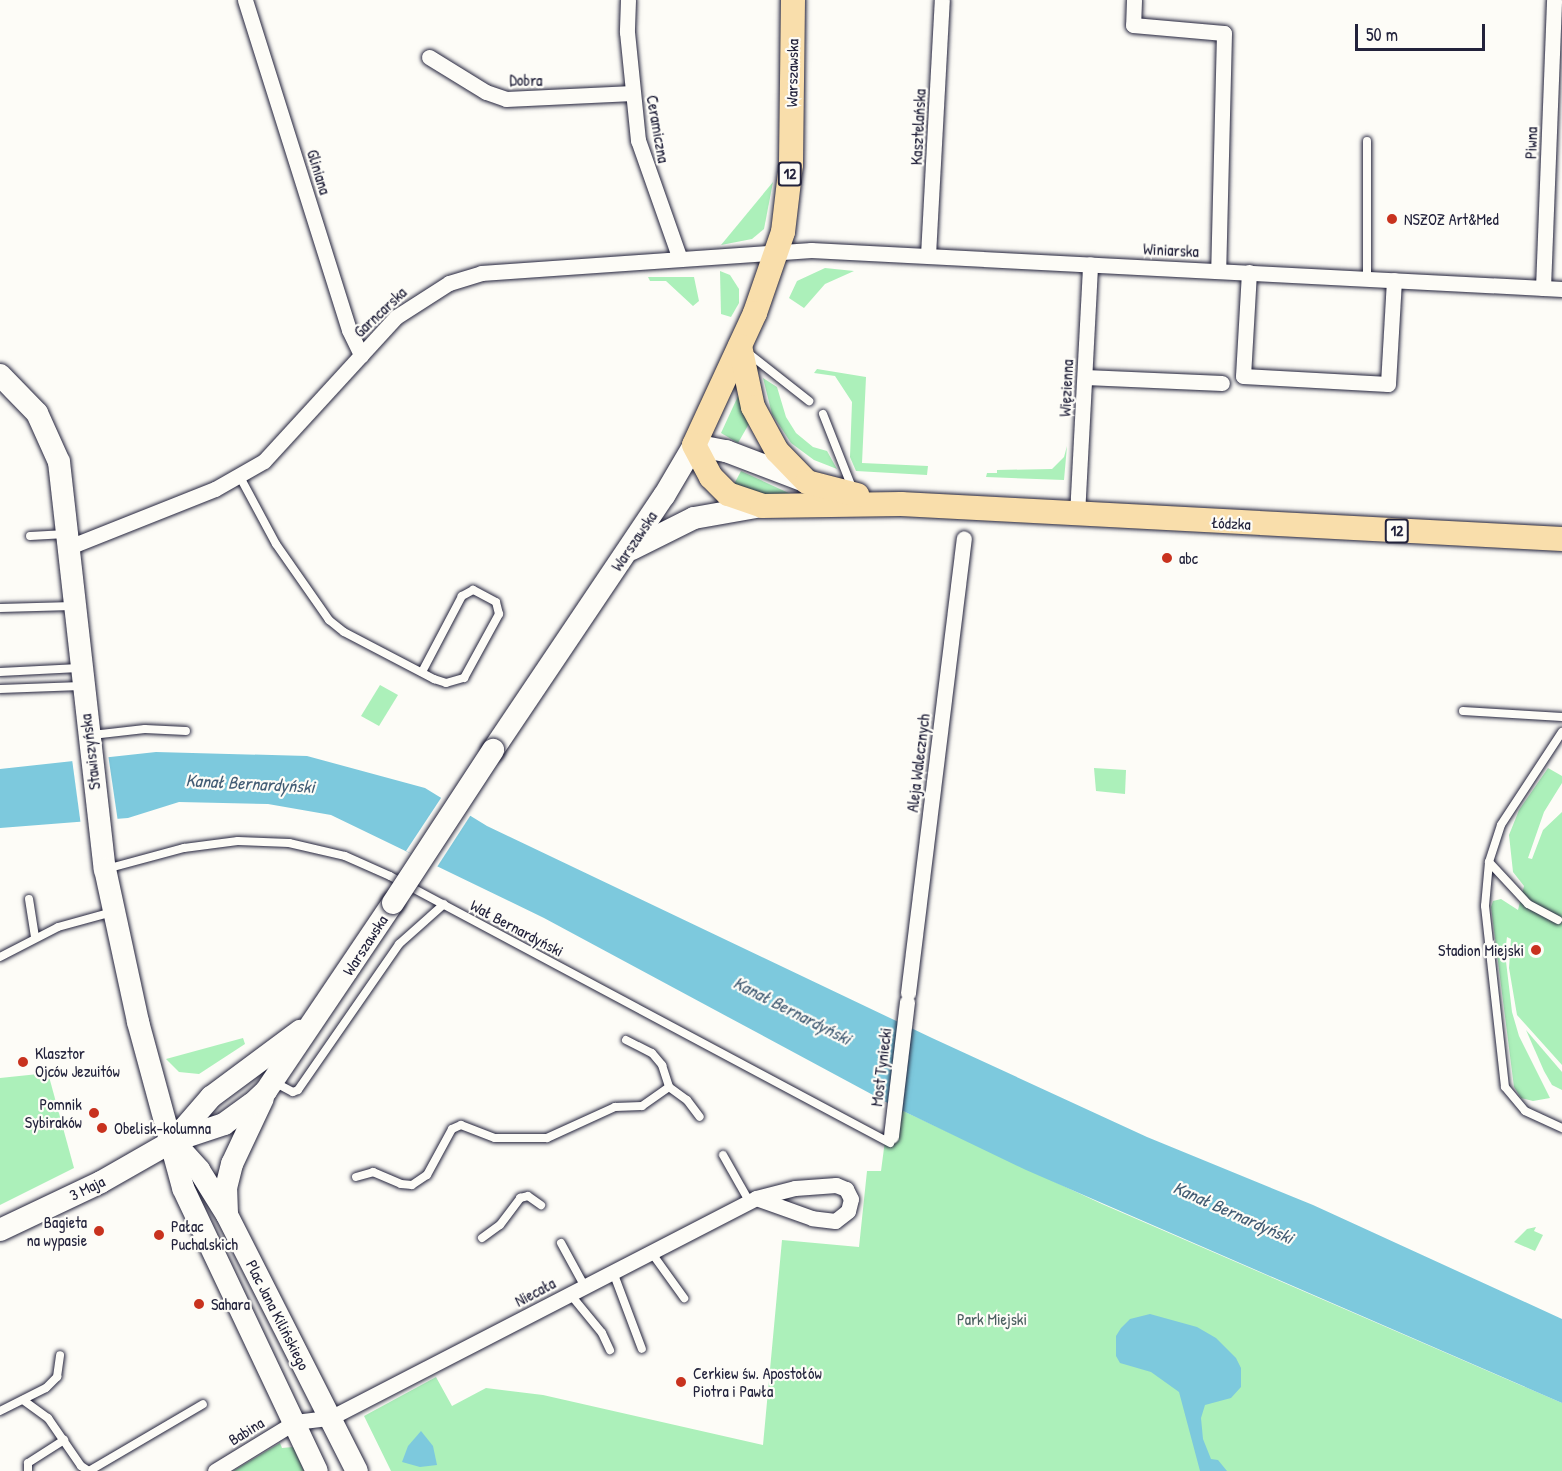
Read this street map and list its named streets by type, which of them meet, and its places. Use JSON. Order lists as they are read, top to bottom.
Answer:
{
  "streets": {
    "main road": ["Warszawska", "12", "Łódzka"],
    "street": [
      "Dobra",
      "Kasztelańska",
      "Ceramiczna",
      "Piwna",
      "Gliniana",
      "Winiarska",
      "Garncarska",
      "Więzienna",
      "Stawiszyńska",
      "Aleja Walecznych",
      "Most Tyniecki",
      "3 Maja",
      "Niecała",
      "Plac Jana Kilińskiego",
      "Babina"
    ],
    "lane": ["Wał Bernardyński"]
  },
  "crossings": [
    ["Warszawska", "12"],
    ["Warszawska", "Winiarska"],
    ["Warszawska", "Garncarska"],
    ["Warszawska", "Stawiszyńska"],
    ["Warszawska", "3 Maja"],
    ["Warszawska", "Plac Jana Kilińskiego"],
    ["Dobra", "Ceramiczna"],
    ["Kasztelańska", "Winiarska"],
    ["Ceramiczna", "Garncarska"],
    ["Piwna", "Winiarska"],
    ["Gliniana", "Garncarska"],
    ["12", "Łódzka"],
    ["Winiarska", "Garncarska"],
    ["Winiarska", "Więzienna"],
    ["Garncarska", "Stawiszyńska"],
    ["Więzienna", "Łódzka"],
    ["Stawiszyńska", "Wał Bernardyński"],
    ["Stawiszyńska", "3 Maja"],
    ["Stawiszyńska", "Plac Jana Kilińskiego"],
    ["Aleja Walecznych", "Most Tyniecki"],
    ["Wał Bernardyński", "Most Tyniecki"],
    ["3 Maja", "Plac Jana Kilińskiego"],
    ["Niecała", "Plac Jana Kilińskiego"],
    ["Plac Jana Kilińskiego", "Babina"]
  ],
  "water": ["Kanał Bernardyński"],
  "parks": ["Park Miejski"],
  "places": [
    "NSZOZ Art&Med",
    "abc",
    "Stadion Miejski",
    "Klasztor Ojców Jezuitów",
    "Pomnik Sybiraków",
    "Obelisk-kolumna",
    "Bagieta na wypasie",
    "Pałac Puchalskich",
    "Sahara",
    "Cerkiew św. Apostołów Piotra i Pawła"
  ],
  "scale_bar": "50 m"
}
